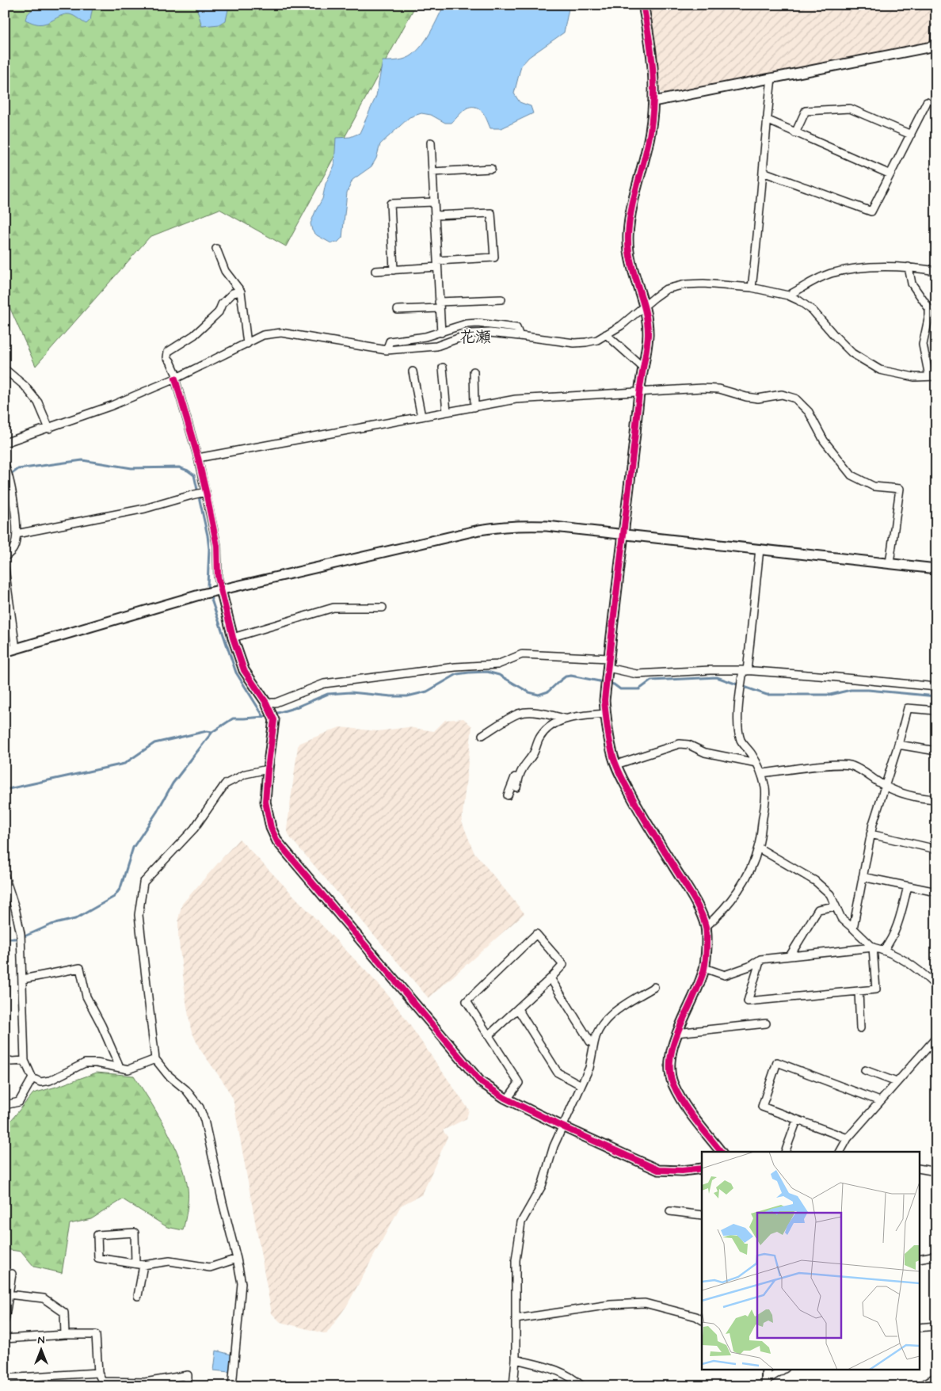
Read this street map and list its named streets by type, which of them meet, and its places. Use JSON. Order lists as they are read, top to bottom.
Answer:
{
  "districts": ["花瀬"],
  "north": "top"
}
